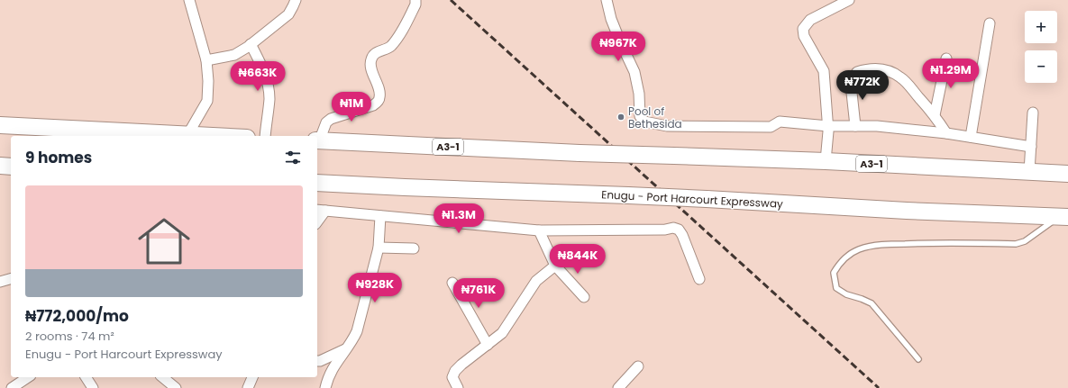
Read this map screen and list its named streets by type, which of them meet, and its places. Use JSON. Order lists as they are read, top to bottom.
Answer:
{
  "streets": {
    "highway": ["A3-1", "Enugu - Port Harcourt Expressway"]
  },
  "places": ["Pool of Bethesida"],
  "page": {
    "map_buttons": ["+", "−"],
    "price": [
      "₦967K",
      "₦1.29M",
      "₦663K",
      "₦772K",
      "₦1M",
      "₦1.3M",
      "₦844K",
      "₦928K",
      "₦761K"
    ],
    "heading": "9 homes",
    "list": [
      {
        "name": "₦772,000/mo",
        "note": "2 rooms · 74 m² · Enugu - Port Harcourt Expressway"
      }
    ]
  }
}
